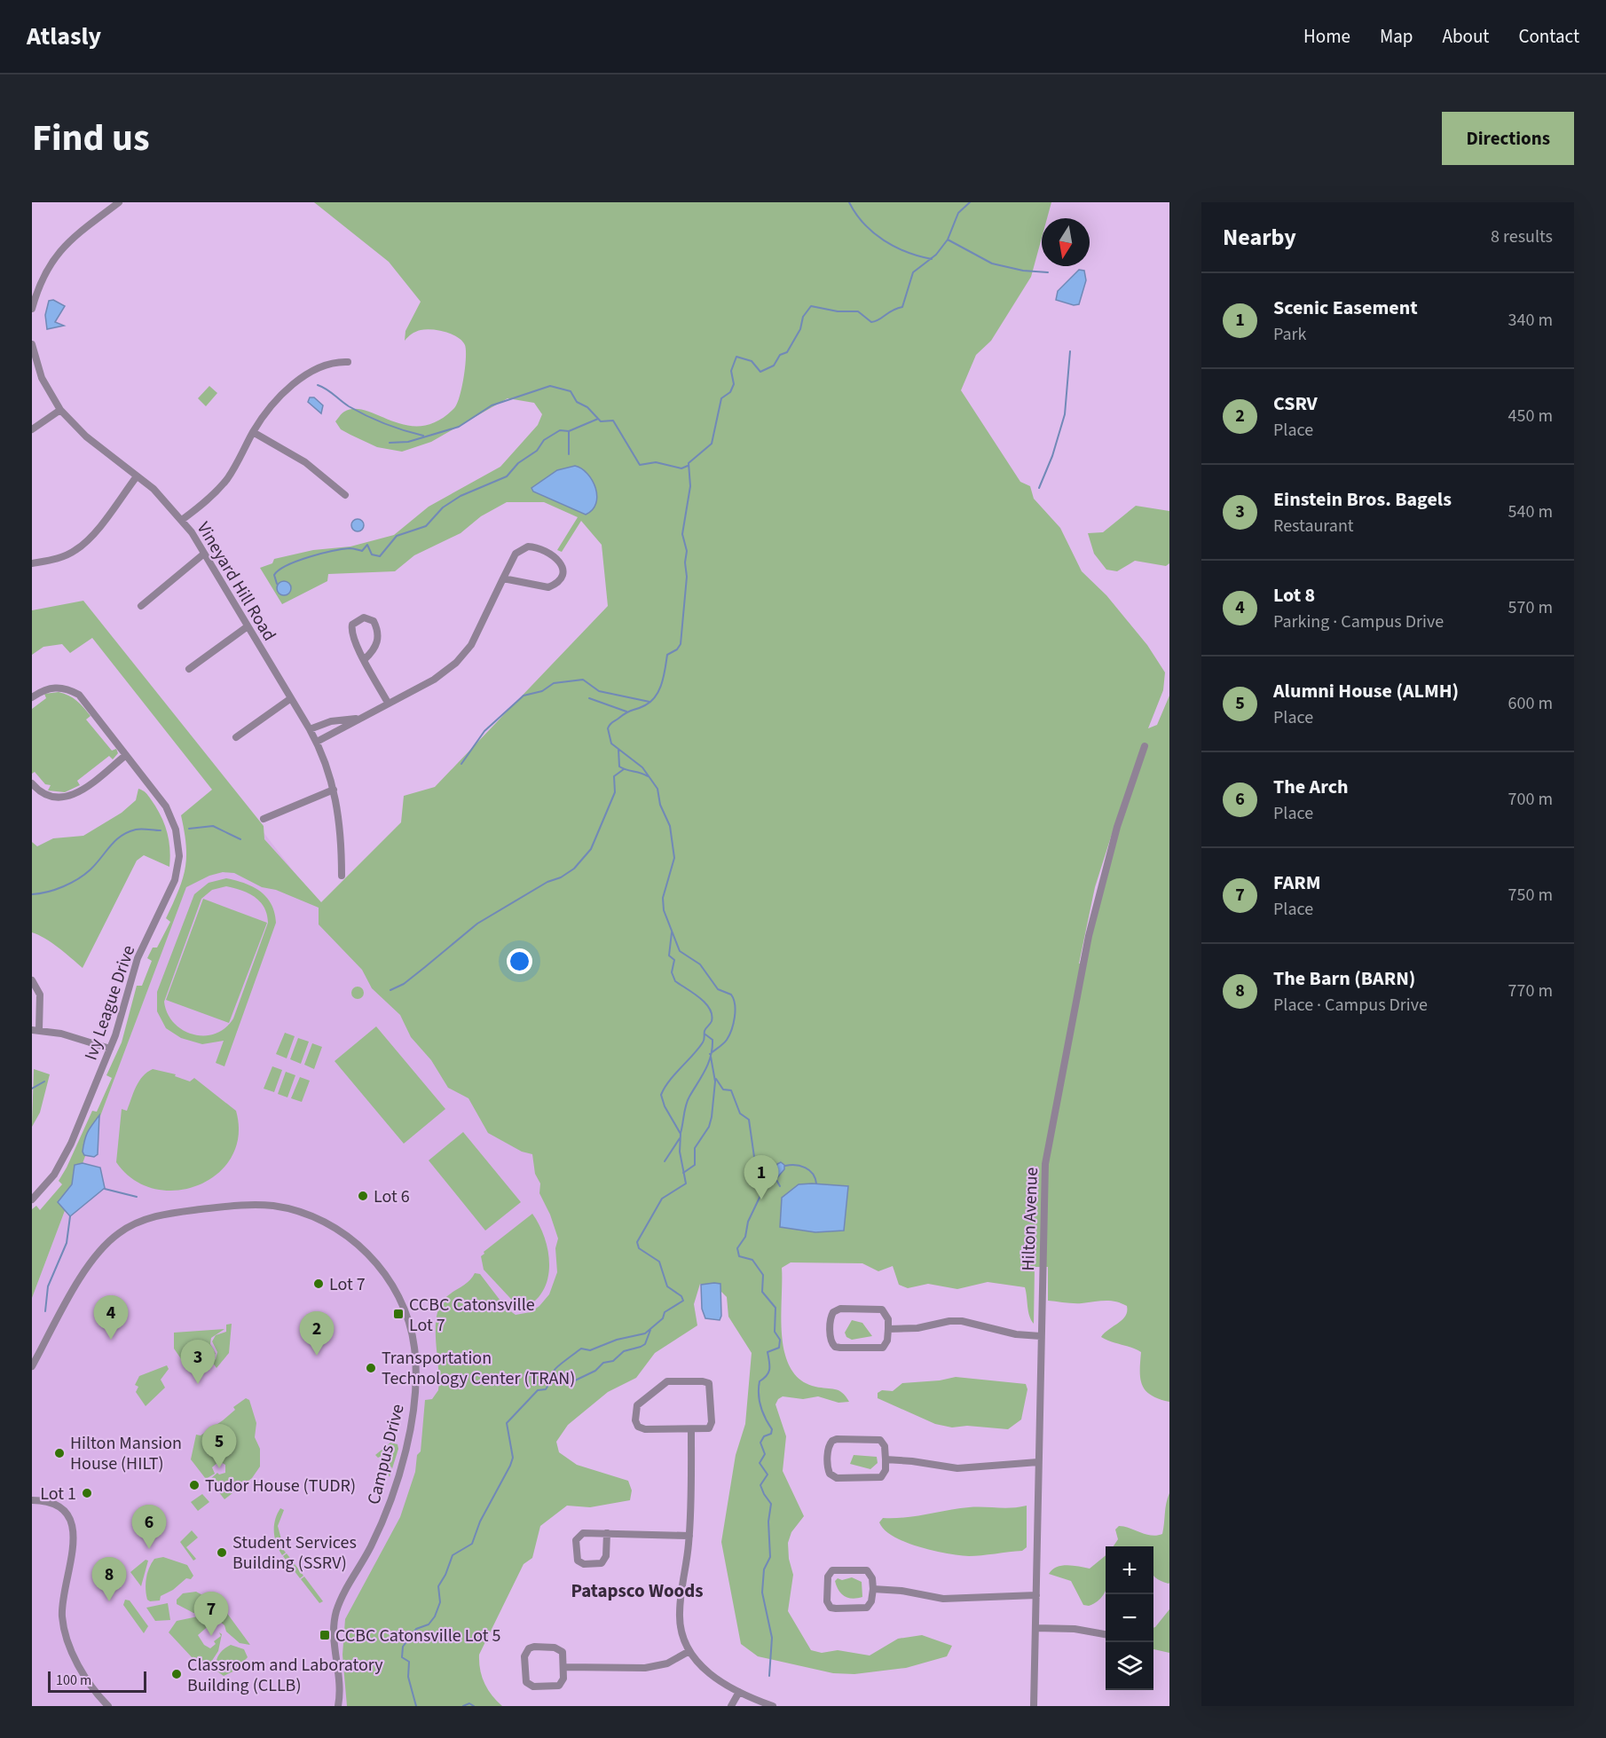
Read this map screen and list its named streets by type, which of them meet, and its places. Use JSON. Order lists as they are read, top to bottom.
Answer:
{
  "streets": {
    "street": [
      "Vineyard Hill Road",
      "Ivy League Drive",
      "Hilton Avenue",
      "Campus Drive"
    ]
  },
  "districts": ["Patapsco Woods"],
  "places": {
    "other": [
      "Lot 6",
      "Lot 7",
      "Transportation Technology Center (TRAN)",
      "Hilton Mansion House (HILT)",
      "Tudor House (TUDR)",
      "Lot 1",
      "Student Services Building (SSRV)",
      "Classroom and Laboratory Building (CLLB)"
    ],
    "transit": ["CCBC Catonsville Lot 7", "CCBC Catonsville Lot 5"]
  },
  "scale_bar": "100 m",
  "north": "bottom",
  "page": {
    "header": "Atlasly",
    "nav": [
      "Home",
      "Map",
      "About",
      "Contact"
    ],
    "title": "Find us",
    "buttons": "Directions",
    "heading": ["Nearby", "8 results"],
    "list": [
      {
        "mark": "1",
        "name": "Scenic Easement",
        "note": "Park",
        "value": "340 m"
      },
      {
        "mark": "2",
        "name": "CSRV",
        "note": "Place",
        "value": "450 m"
      },
      {
        "mark": "3",
        "name": "Einstein Bros. Bagels",
        "note": "Restaurant",
        "value": "540 m"
      },
      {
        "mark": "4",
        "name": "Lot 8",
        "note": "Parking · Campus Drive",
        "value": "570 m"
      },
      {
        "mark": "5",
        "name": "Alumni House (ALMH)",
        "note": "Place",
        "value": "600 m"
      },
      {
        "mark": "6",
        "name": "The Arch",
        "note": "Place",
        "value": "700 m"
      },
      {
        "mark": "7",
        "name": "FARM",
        "note": "Place",
        "value": "750 m"
      },
      {
        "mark": "8",
        "name": "The Barn (BARN)",
        "note": "Place · Campus Drive",
        "value": "770 m"
      }
    ],
    "pins": [
      "1",
      "4",
      "2",
      "3",
      "5",
      "6",
      "8",
      "7"
    ],
    "map_buttons": ["+", "−"],
    "scale": "100 m"
  }
}
